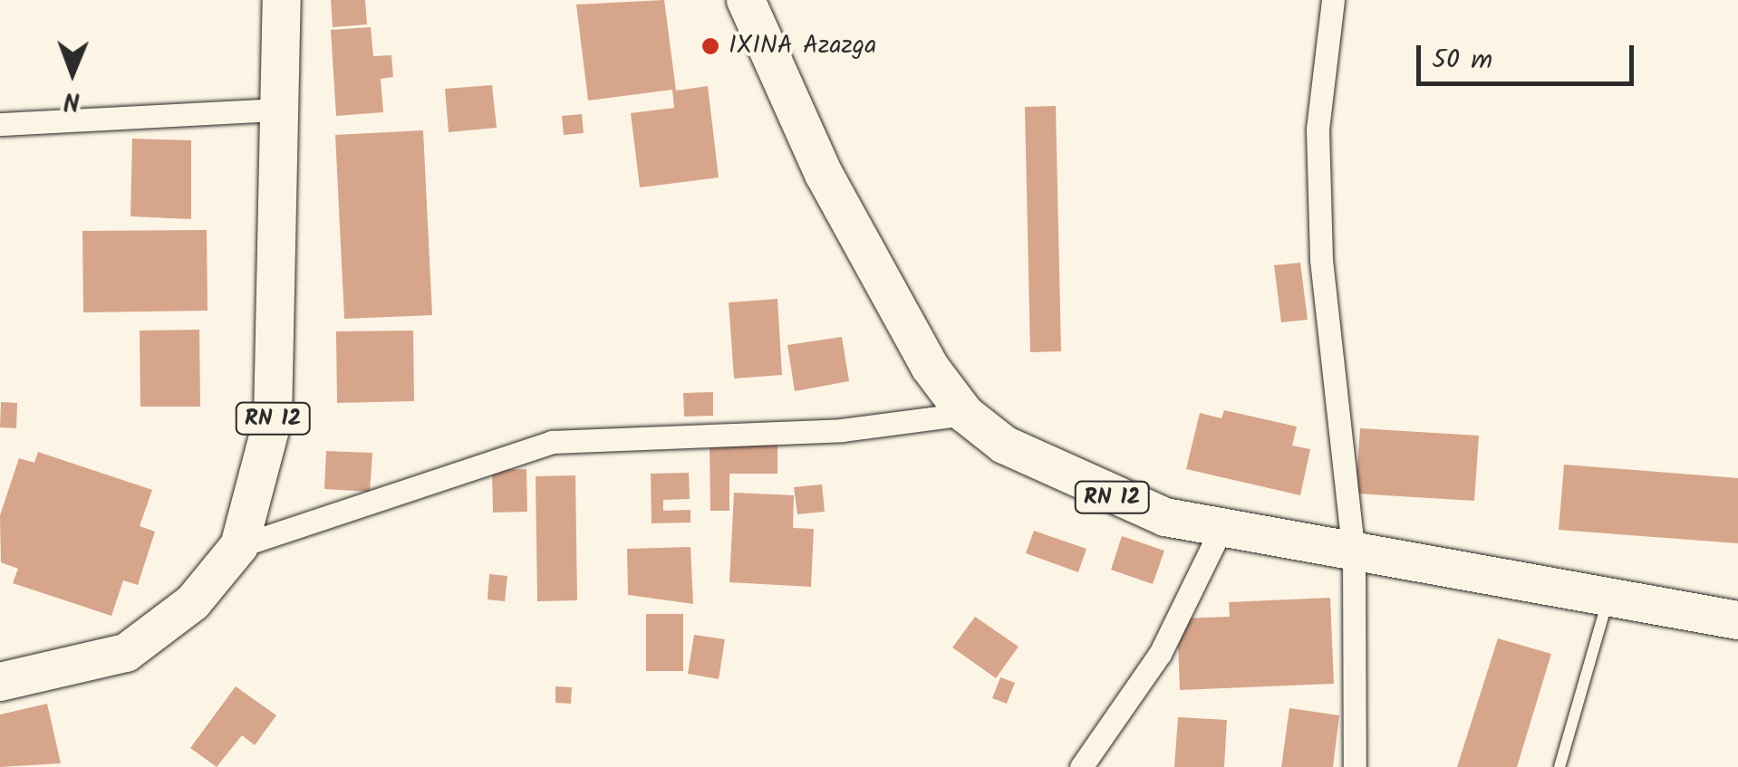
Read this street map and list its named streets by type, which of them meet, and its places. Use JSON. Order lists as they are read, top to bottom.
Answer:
{
  "streets": {
    "main road": ["RN 12"]
  },
  "places": ["IXINA Azazga"],
  "scale_bar": "50 m",
  "north": "bottom"
}
